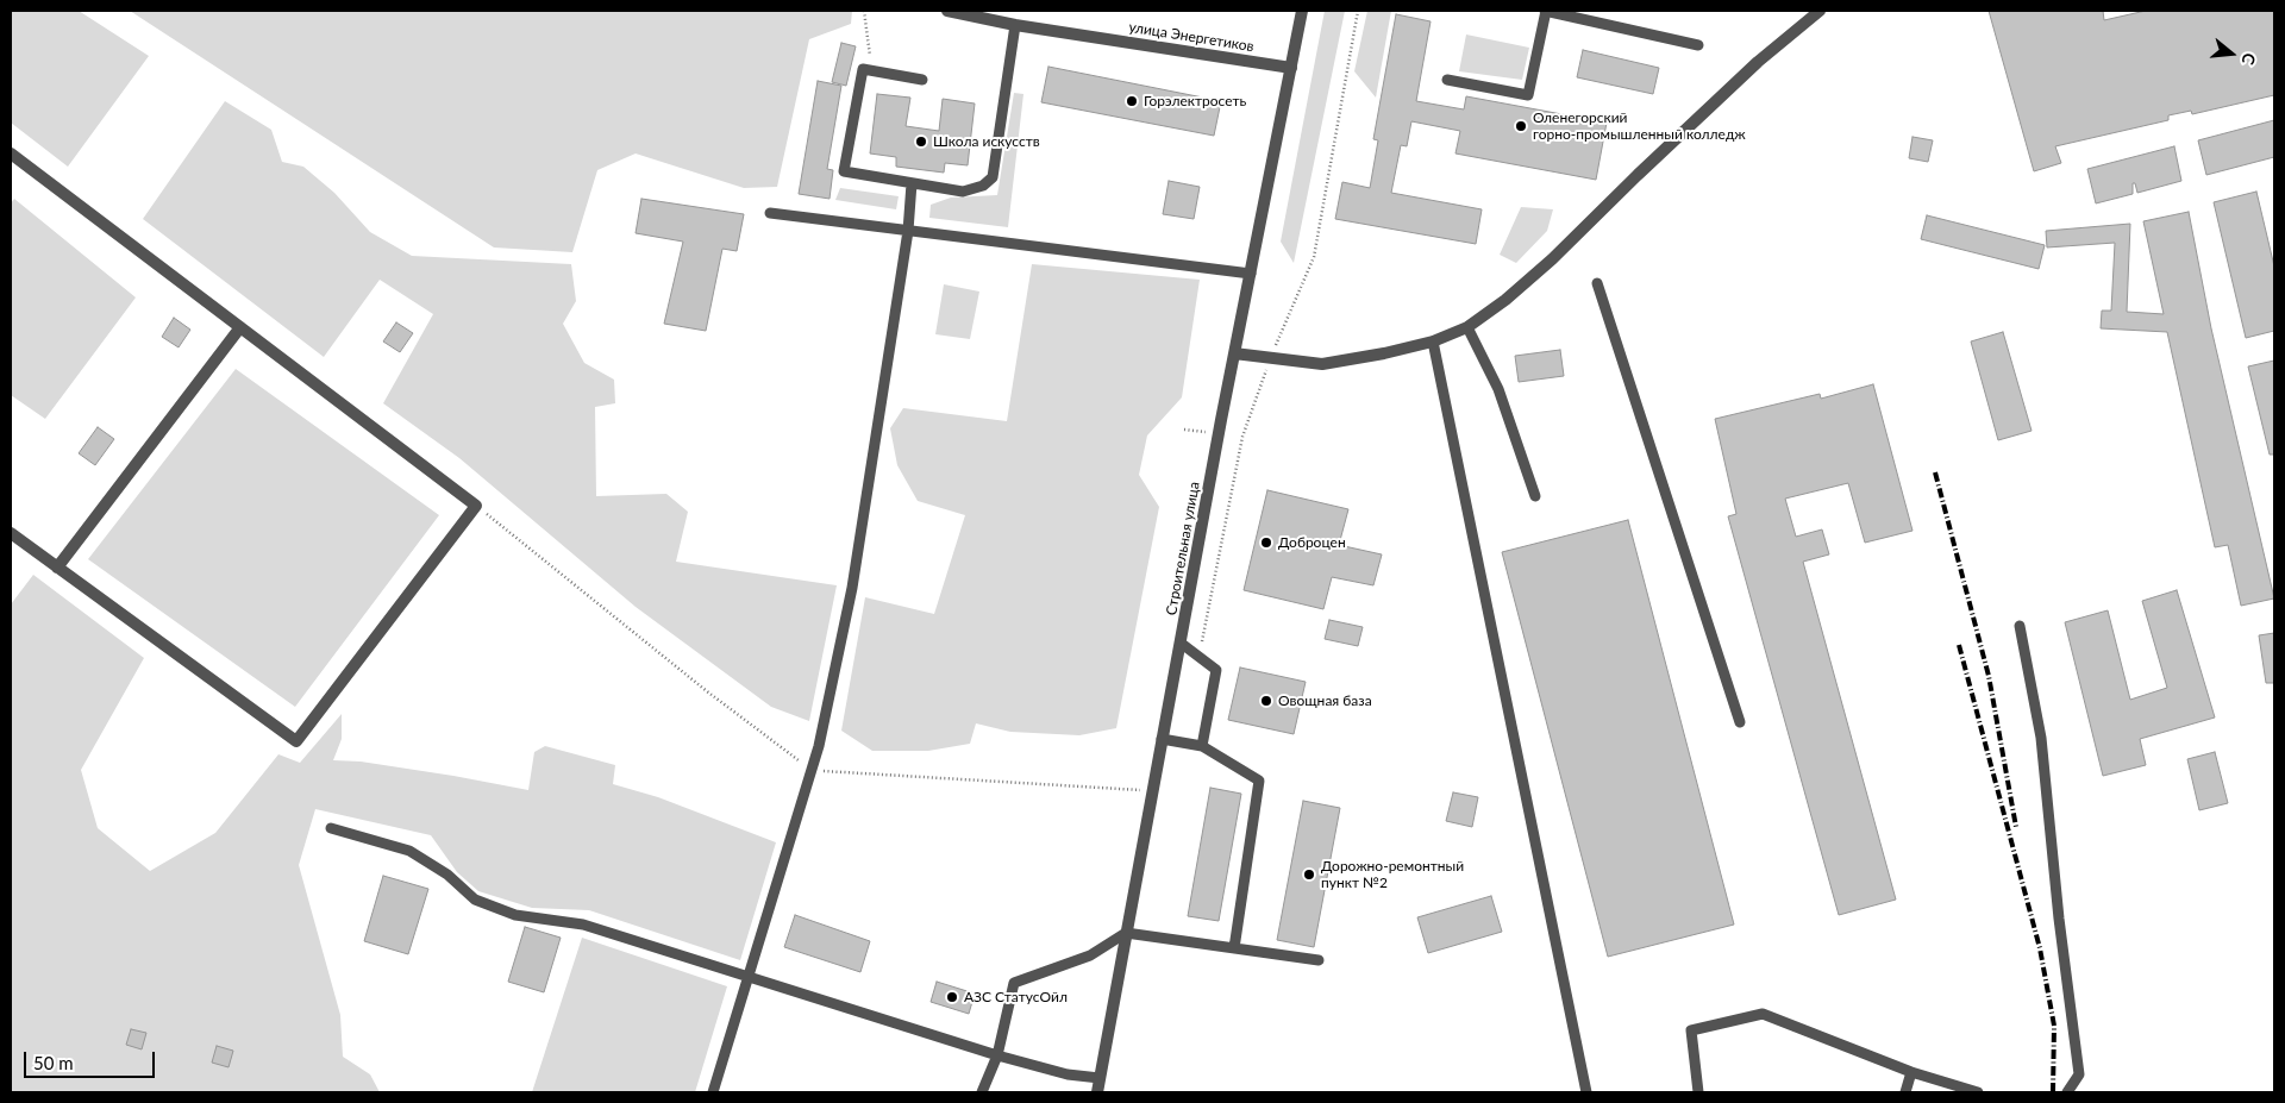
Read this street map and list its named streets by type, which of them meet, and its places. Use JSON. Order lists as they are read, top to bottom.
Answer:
{
  "streets": {
    "street": ["улица Энергетиков", "Строительная улица"]
  },
  "crossings": [
    ["улица Энергетиков", "Строительная улица"]
  ],
  "places": [
    "Горэлектросеть",
    "Оленегорский горно-промышленный колледж",
    "Школа искусств",
    "Доброцен",
    "Овощная база",
    "Дорожно-ремонтный пункт №2",
    "АЗС СтатусОйл"
  ],
  "scale_bar": "50 m",
  "north": "right"
}
